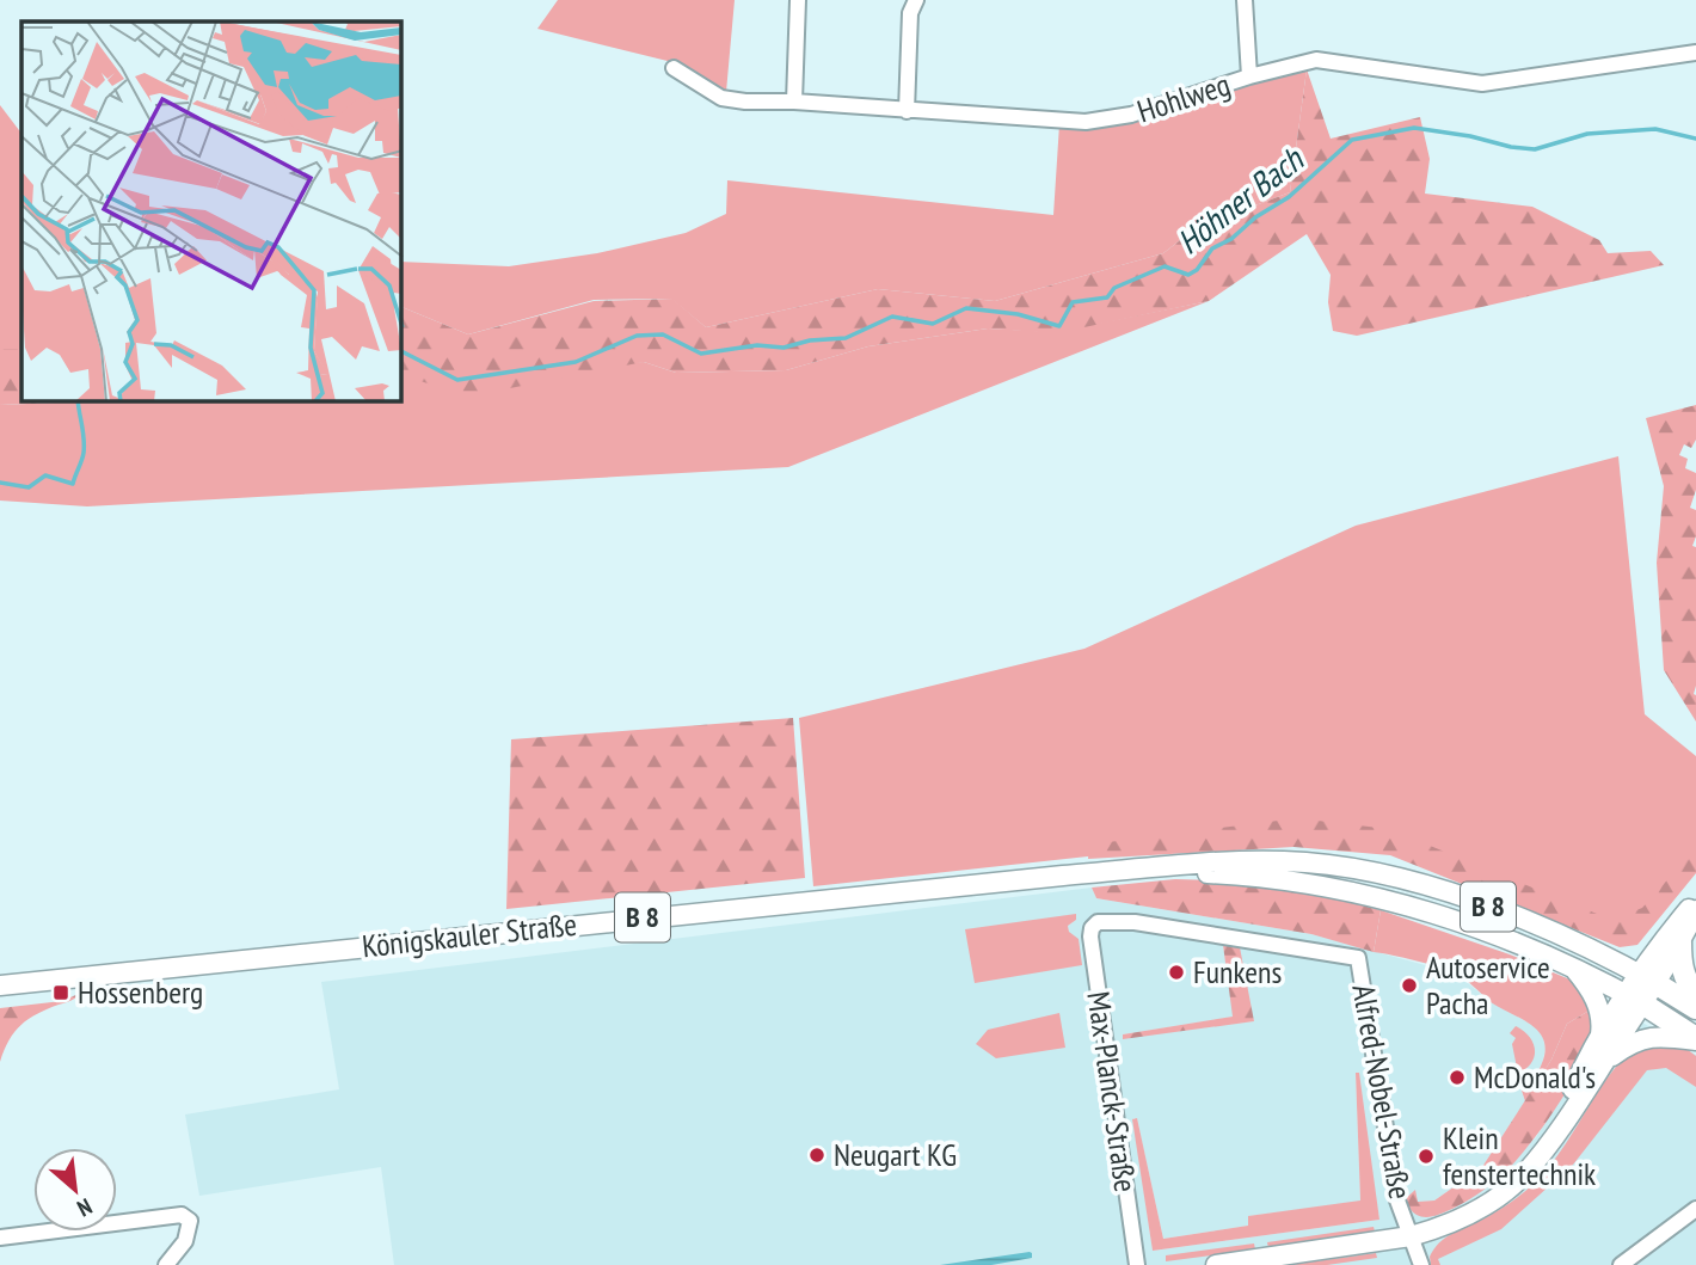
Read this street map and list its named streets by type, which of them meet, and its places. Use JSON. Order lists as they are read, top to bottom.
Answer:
{
  "streets": {
    "main road": ["B 8", "Königskauler Straße"],
    "street": ["Hohlweg", "Max-Planck-Straße", "Alfred-Nobel-Straße"]
  },
  "crossings": [
    ["B 8", "Königskauler Straße"],
    ["Max-Planck-Straße", "Alfred-Nobel-Straße"]
  ],
  "water": ["Höhner Bach"],
  "places": {
    "other": [
      "Funkens",
      "Autoservice Pacha",
      "McDonald's",
      "Neugart KG",
      "Klein fenstertechnik"
    ],
    "transit": ["Hossenberg"]
  },
  "north": "bottom right"
}
